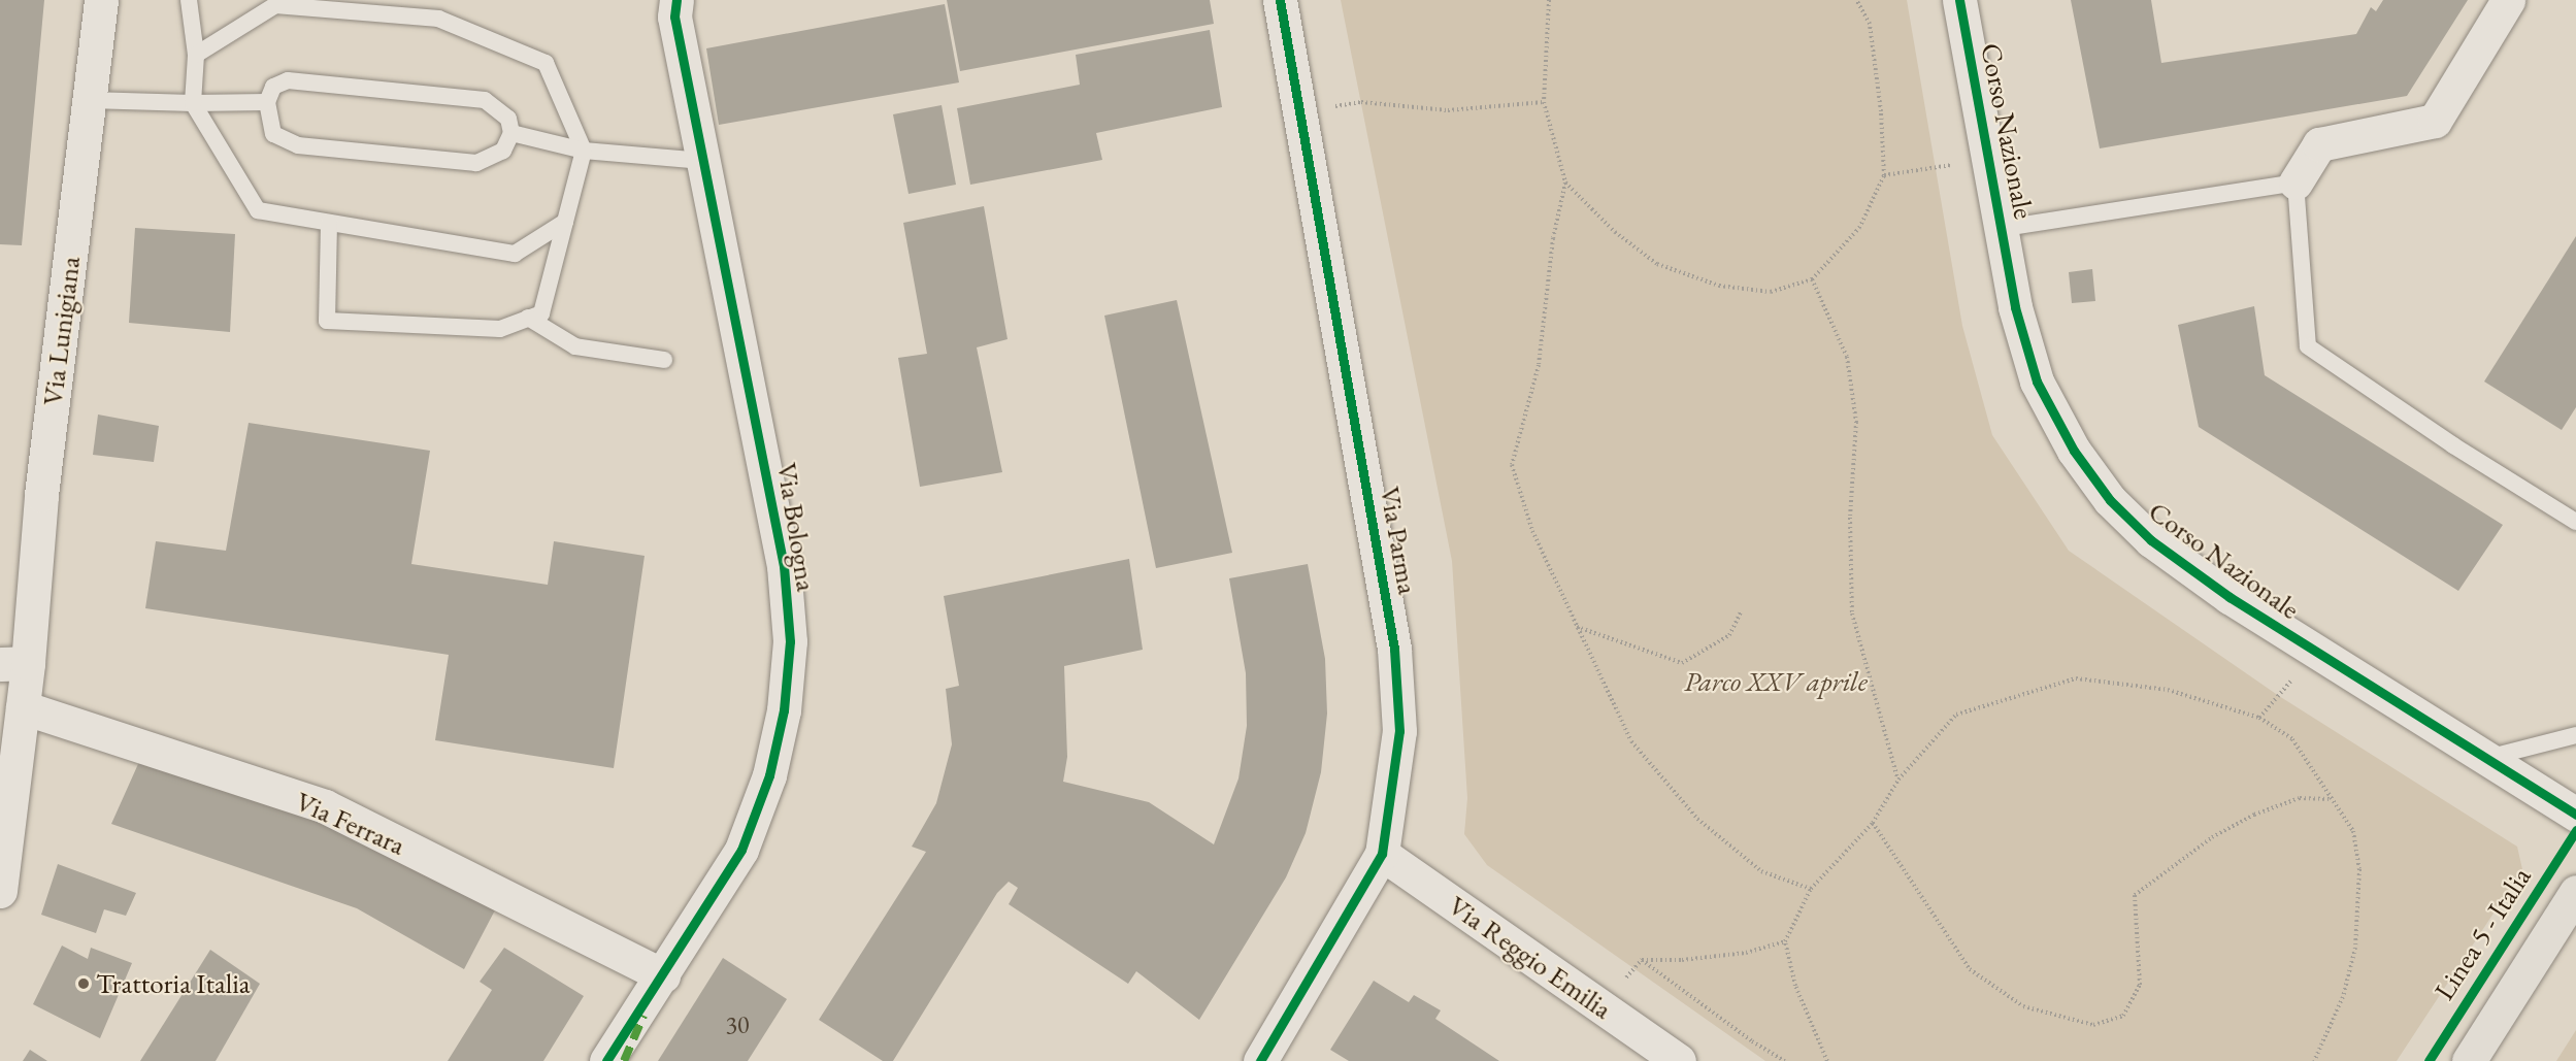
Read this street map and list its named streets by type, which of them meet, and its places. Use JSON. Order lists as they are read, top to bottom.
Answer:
{
  "streets": {
    "street": [
      "Corso Nazionale",
      "Via Lunigiana",
      "Via Bologna",
      "Via Parma",
      "Via Ferrara",
      "Via Reggio Emilia"
    ],
    "cycle path": ["Linea 5 - Italia"]
  },
  "crossings": [
    ["Via Lunigiana", "Via Ferrara"],
    ["Via Bologna", "Via Ferrara"],
    ["Via Parma", "Via Reggio Emilia"]
  ],
  "parks": ["Parco XXV aprile"],
  "places": ["Trattoria Italia"],
  "house_numbers": ["30"]
}
